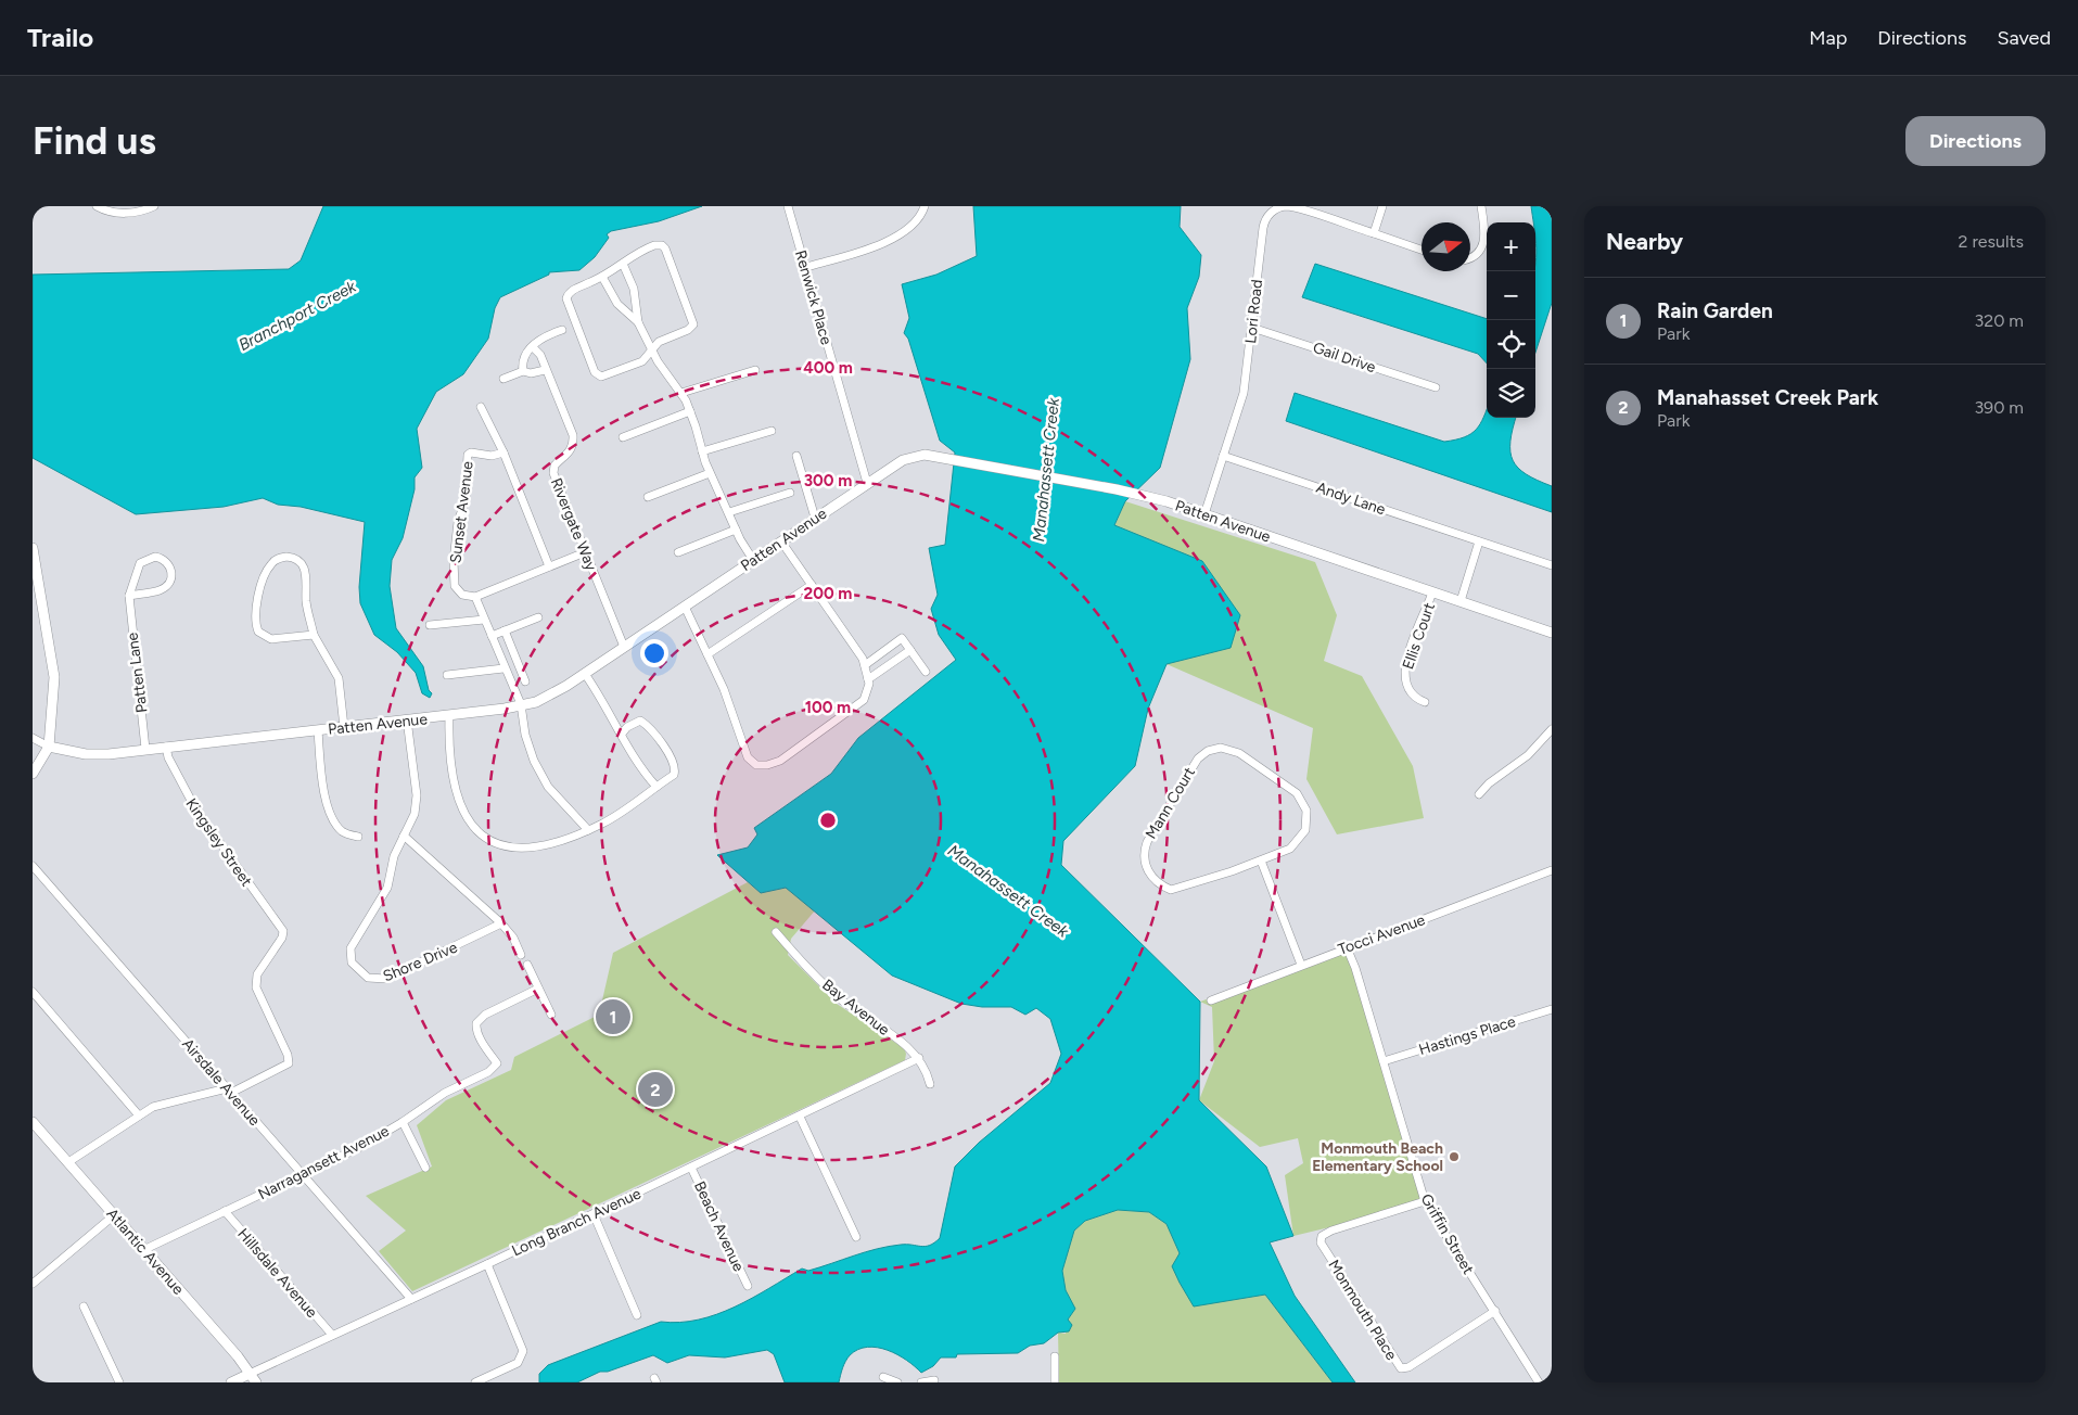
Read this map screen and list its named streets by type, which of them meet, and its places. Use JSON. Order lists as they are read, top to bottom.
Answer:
{
  "streets": {
    "street": [
      "Renwick Place",
      "Lori Road",
      "Gail Drive",
      "Andy Lane",
      "Sunset Avenue",
      "Patten Avenue",
      "Rivergate Way",
      "Ellis Court",
      "Patten Lane",
      "Mann Court",
      "Kingsley Street",
      "Tocci Avenue",
      "Shore Drive",
      "Bay Avenue",
      "Hastings Place",
      "Airsdale Avenue",
      "Narragansett Avenue",
      "Long Branch Avenue",
      "Beach Avenue",
      "Griffin Street",
      "Atlantic Avenue",
      "Hillsdale Avenue",
      "Monmouth Place"
    ]
  },
  "crossings": [
    ["Renwick Place", "Patten Avenue"],
    ["Lori Road", "Gail Drive"],
    ["Lori Road", "Andy Lane"],
    ["Lori Road", "Patten Avenue"],
    ["Patten Avenue", "Rivergate Way"],
    ["Patten Avenue", "Ellis Court"],
    ["Patten Avenue", "Patten Lane"],
    ["Patten Avenue", "Kingsley Street"],
    ["Patten Avenue", "Shore Drive"],
    ["Kingsley Street", "Airsdale Avenue"],
    ["Tocci Avenue", "Griffin Street"],
    ["Bay Avenue", "Long Branch Avenue"],
    ["Hastings Place", "Griffin Street"],
    ["Airsdale Avenue", "Narragansett Avenue"],
    ["Airsdale Avenue", "Long Branch Avenue"],
    ["Narragansett Avenue", "Atlantic Avenue"],
    ["Narragansett Avenue", "Hillsdale Avenue"],
    ["Long Branch Avenue", "Beach Avenue"],
    ["Long Branch Avenue", "Atlantic Avenue"],
    ["Long Branch Avenue", "Hillsdale Avenue"],
    ["Griffin Street", "Monmouth Place"]
  ],
  "water": ["Branchport Creek", "Manahassett Creek"],
  "places": ["Monmouth Beach Elementary School"],
  "north": "right",
  "page": {
    "header": "Trailo",
    "nav": ["Map", "Directions", "Saved"],
    "buttons": "Directions",
    "title": "Find us",
    "heading": ["Nearby", "2 results"],
    "map_buttons": ["+", "−"],
    "list": [
      {
        "mark": "1",
        "name": "Rain Garden",
        "note": "Park",
        "value": "320 m"
      },
      {
        "mark": "2",
        "name": "Manahasset Creek Park",
        "note": "Park",
        "value": "390 m"
      }
    ],
    "pins": ["1", "2"]
  },
  "rings": [
    "400 m",
    "300 m",
    "200 m",
    "100 m"
  ]
}
